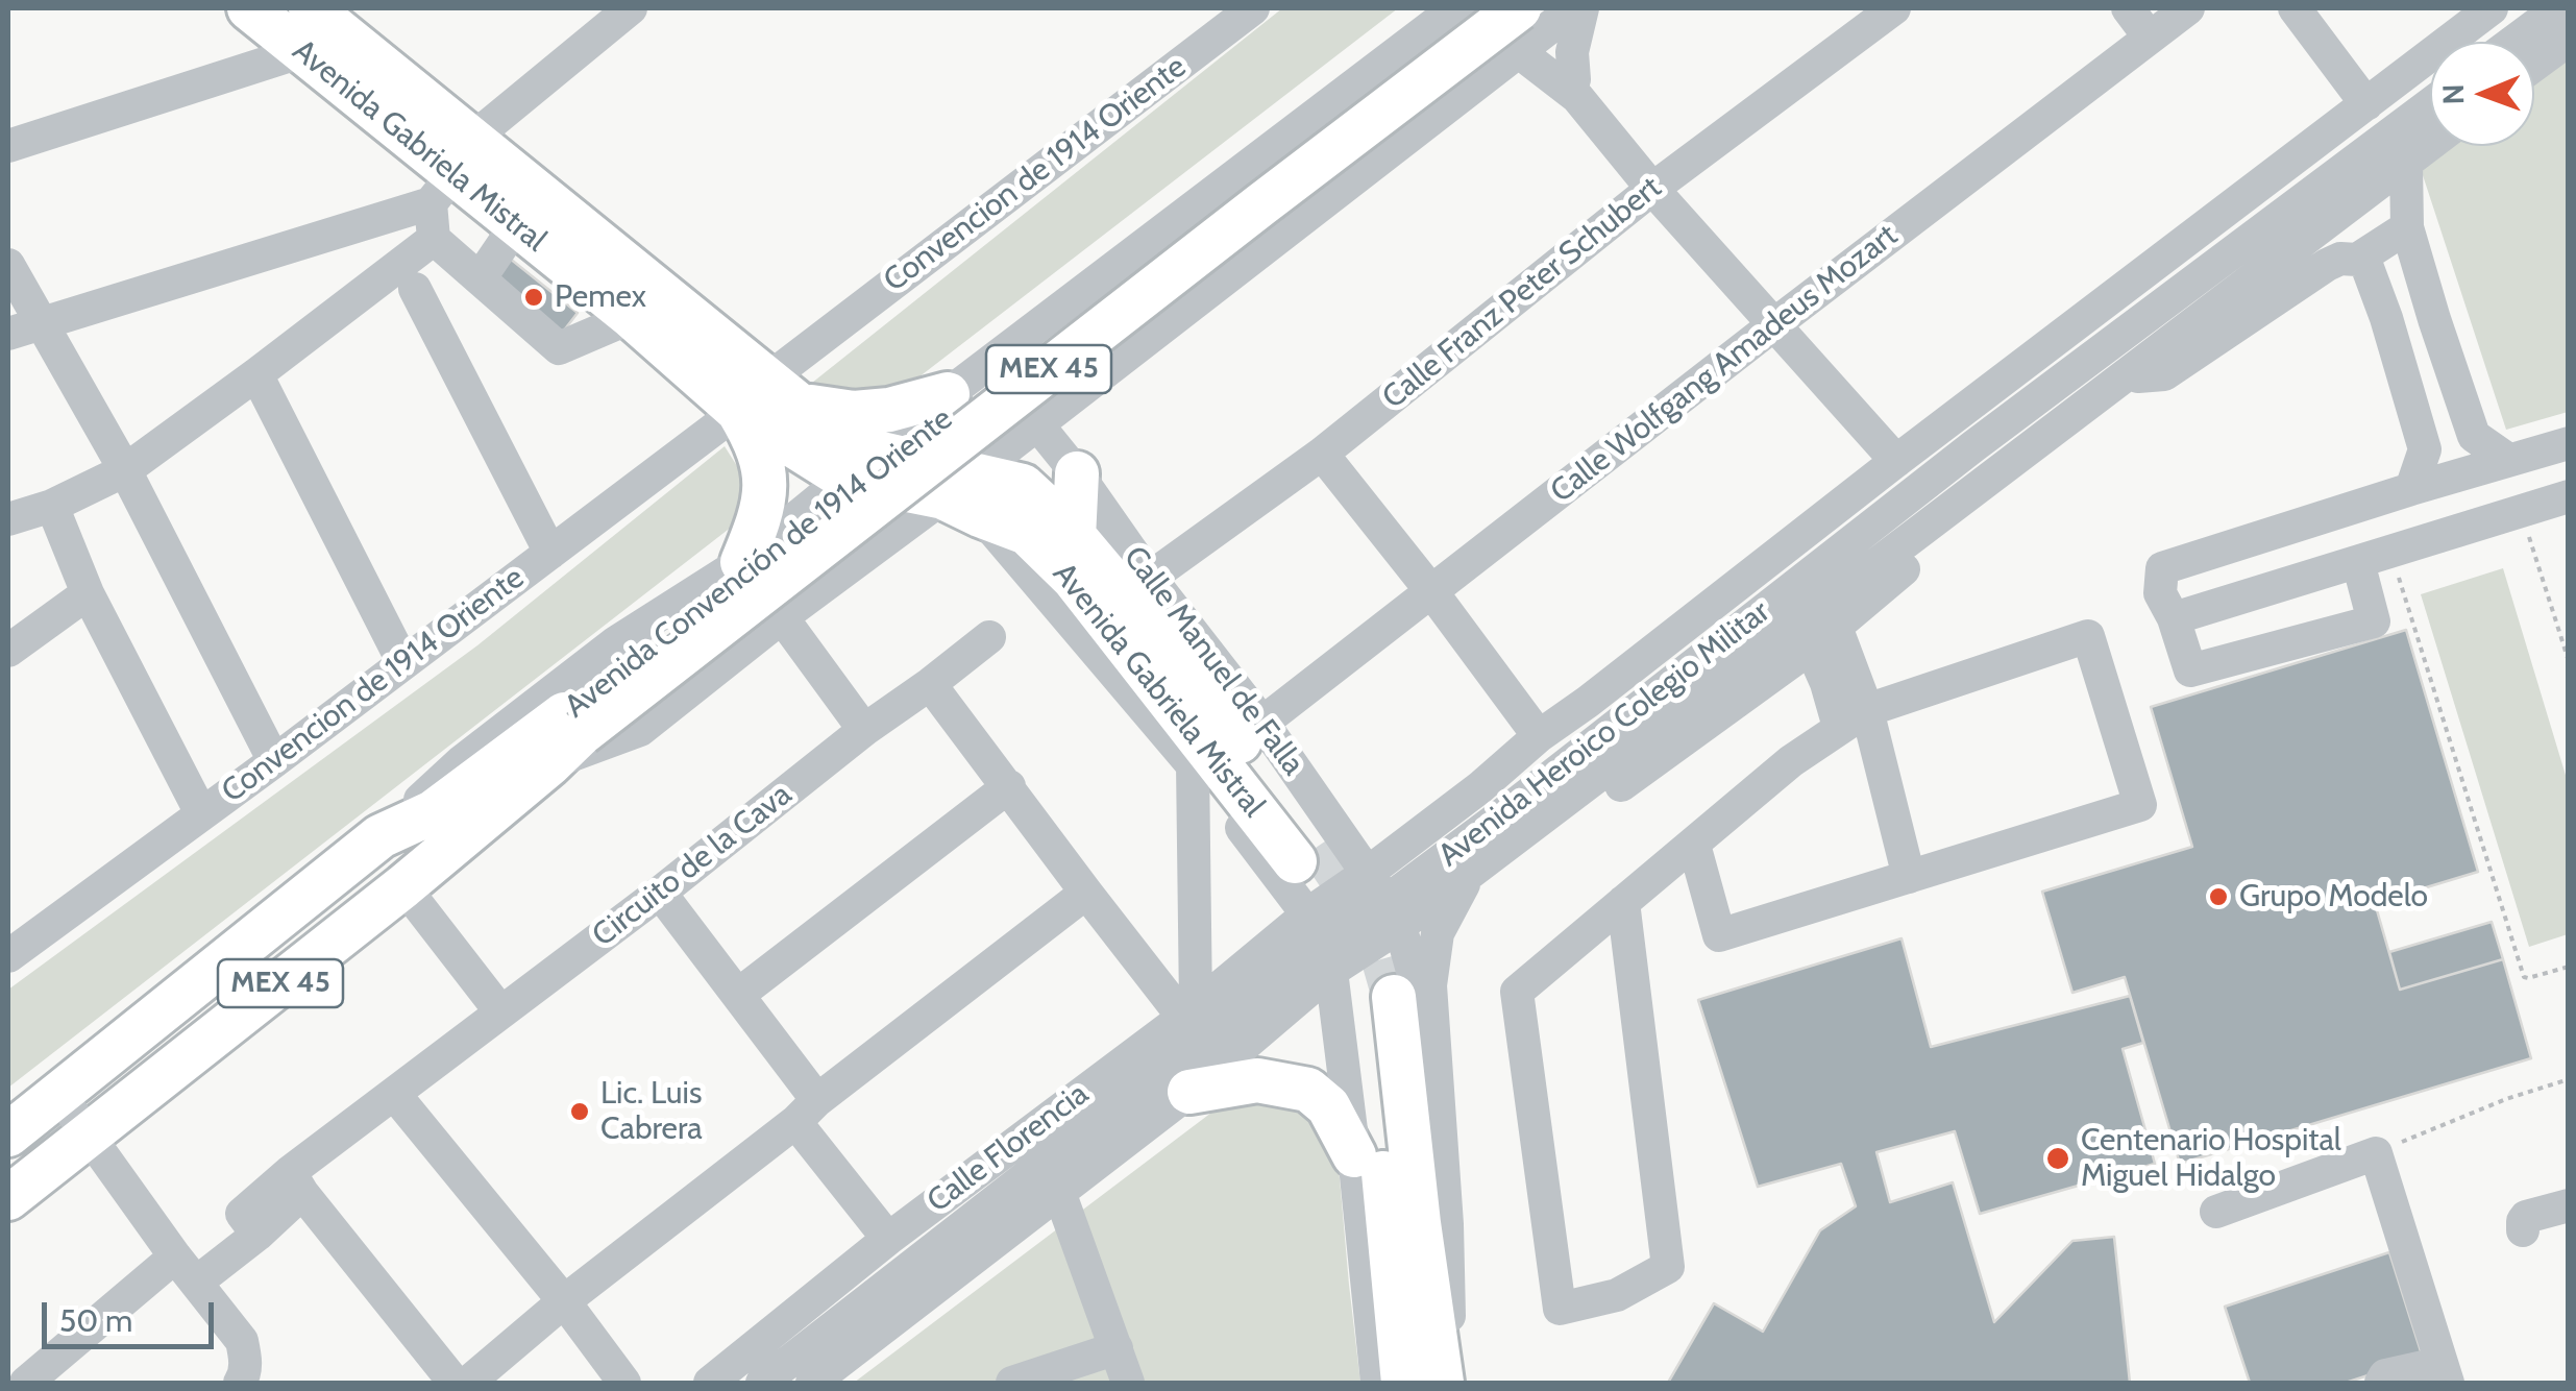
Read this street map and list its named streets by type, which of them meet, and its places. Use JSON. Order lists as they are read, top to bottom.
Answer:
{
  "streets": {
    "main road": ["Avenida Gabriela Mistral", "MEX 45", "Avenida Convención de 1914 Oriente"],
    "street": [
      "Convencion de 1914 Oriente",
      "Calle Franz Peter Schubert",
      "Calle Wolfgang Amadeus Mozart",
      "Calle Manuel de Falla",
      "Avenida Heroico Colegio Militar",
      "Circuito de la Cava",
      "Calle Florencia"
    ]
  },
  "crossings": [
    ["Avenida Gabriela Mistral", "Convencion de 1914 Oriente"],
    ["Avenida Gabriela Mistral", "Avenida Convención de 1914 Oriente"],
    ["Calle Franz Peter Schubert", "Calle Manuel de Falla"],
    ["Calle Wolfgang Amadeus Mozart", "Calle Manuel de Falla"],
    ["Avenida Convención de 1914 Oriente", "Calle Manuel de Falla"],
    ["Calle Manuel de Falla", "Avenida Heroico Colegio Militar"],
    ["Avenida Heroico Colegio Militar", "Calle Florencia"]
  ],
  "places": [
    "Pemex",
    "Grupo Modelo",
    "Lic. Luis Cabrera",
    "Centenario Hospital Miguel Hidalgo"
  ],
  "scale_bar": "50 m",
  "north": "left"
}
